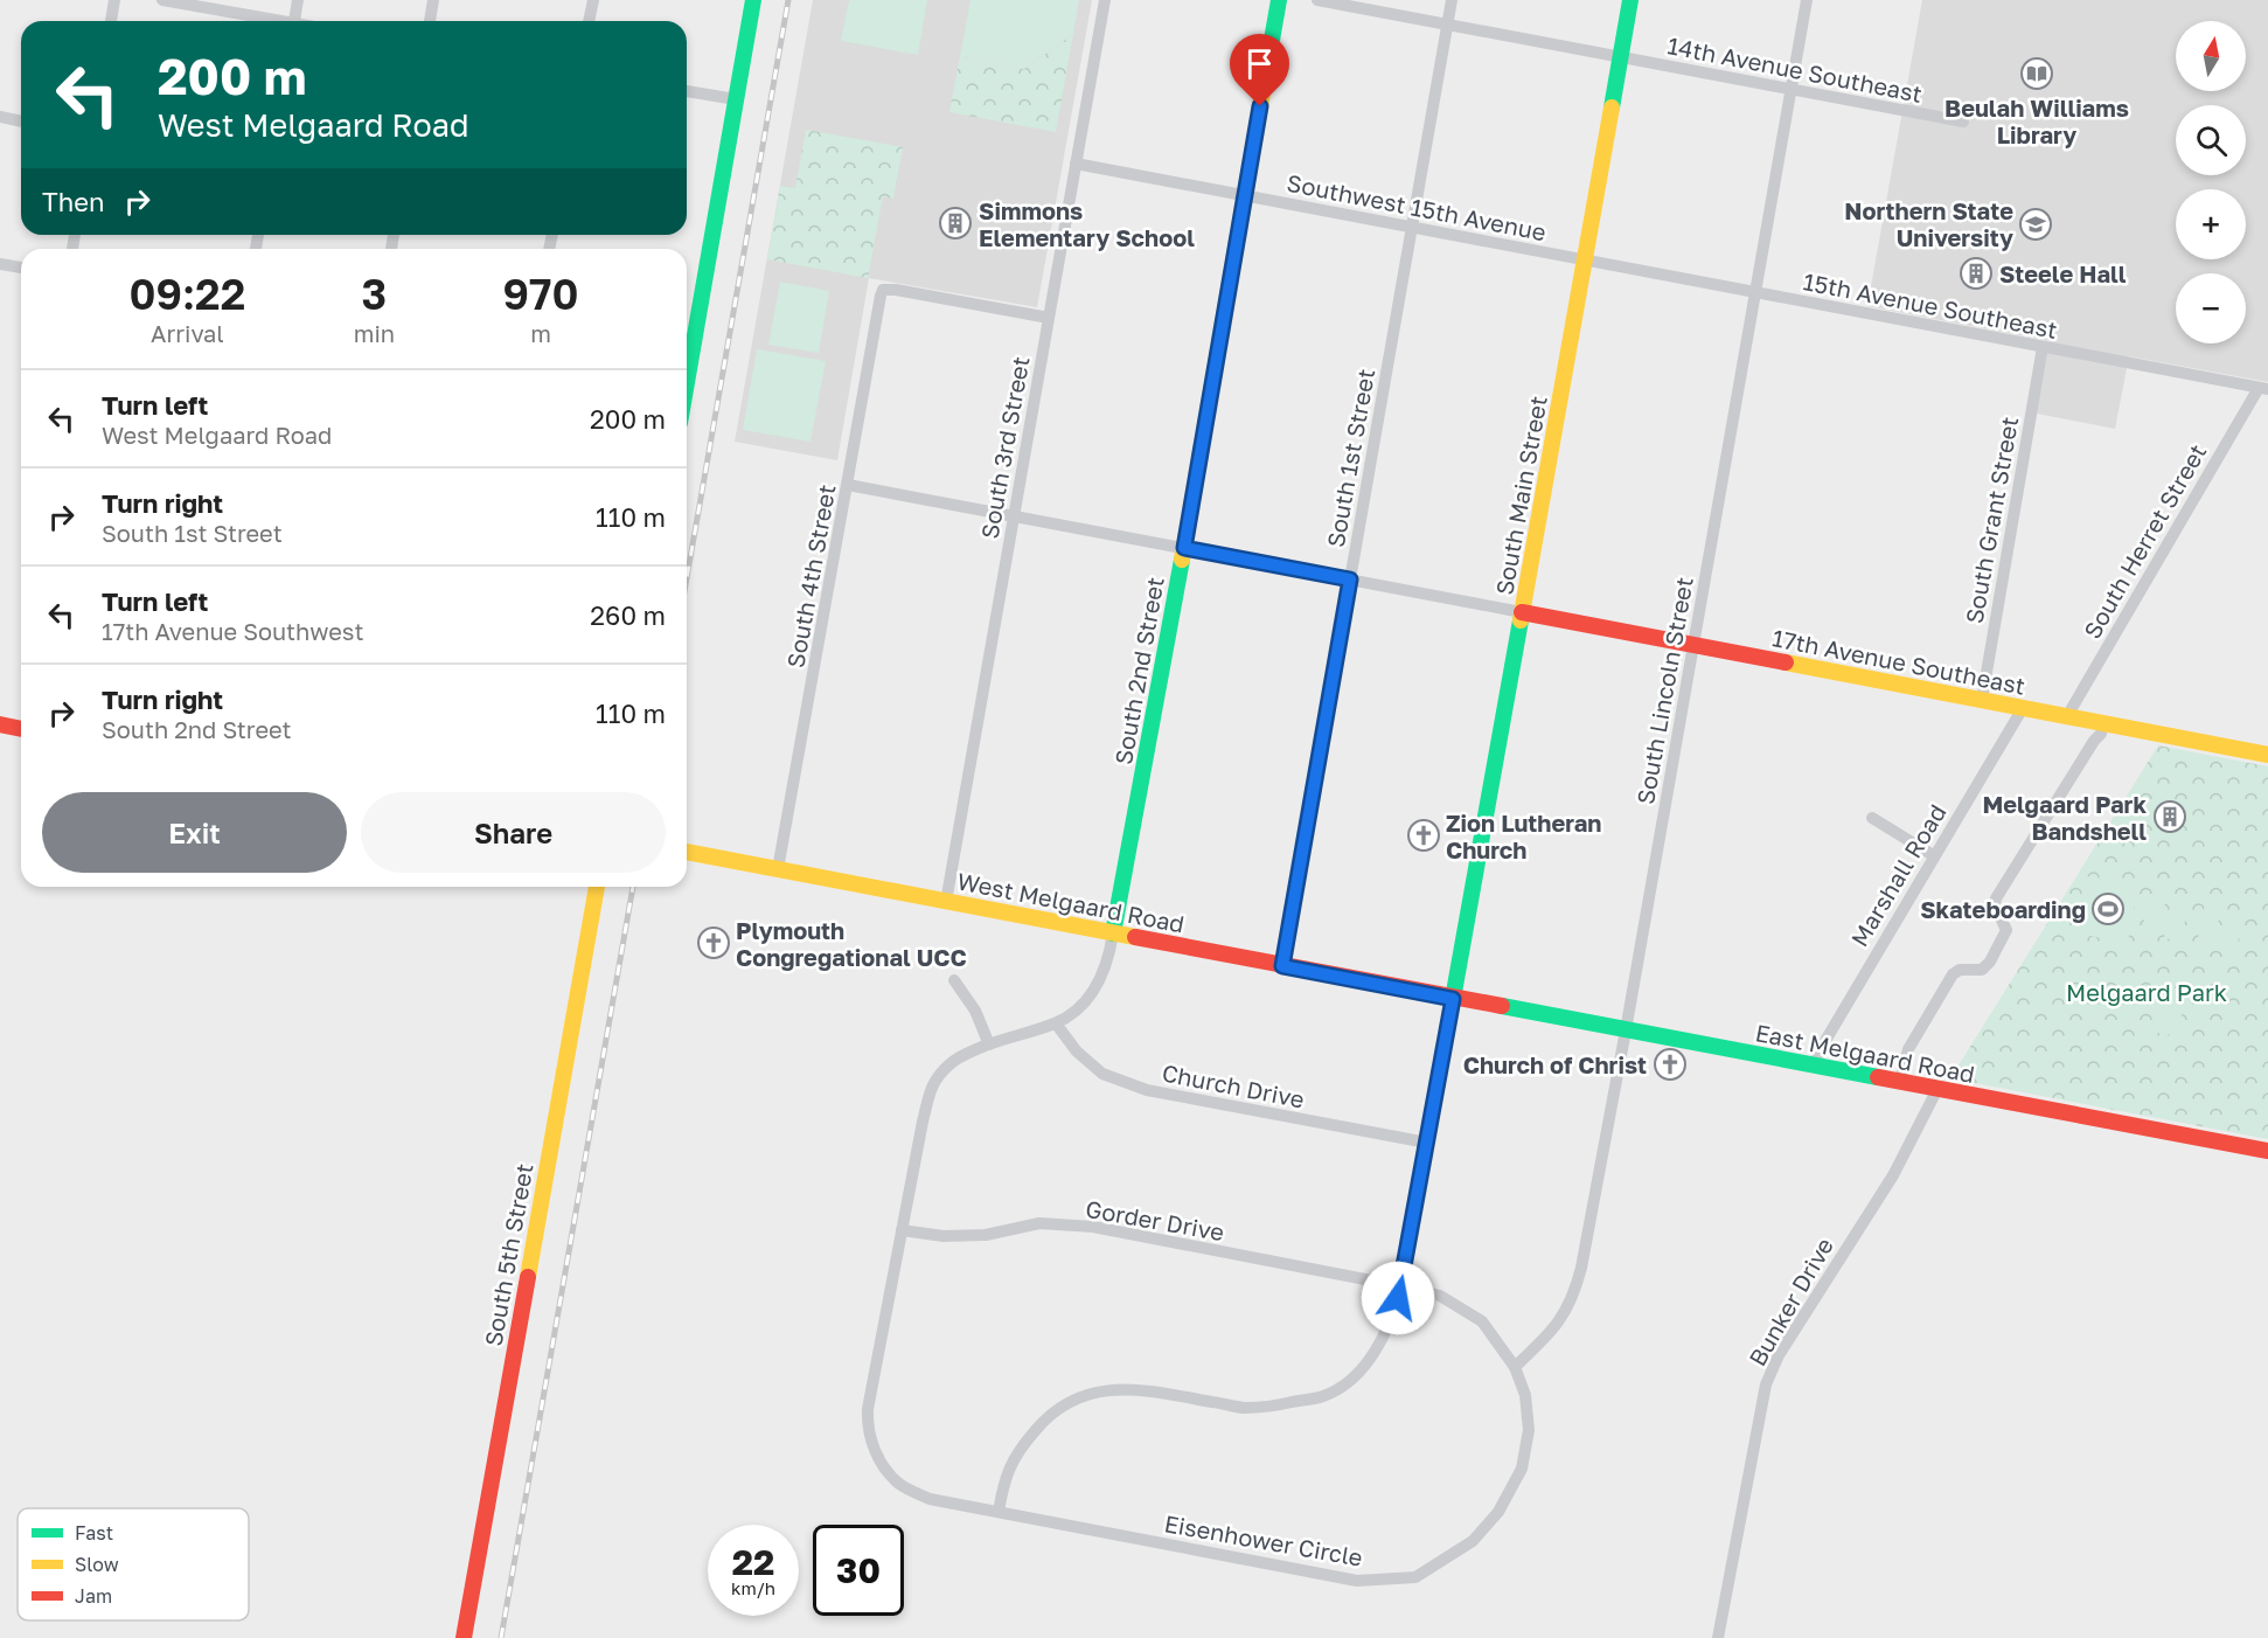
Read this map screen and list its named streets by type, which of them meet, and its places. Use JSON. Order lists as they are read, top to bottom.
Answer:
{
  "streets": {
    "street": [
      "14th Avenue Southeast",
      "Southwest 15th Avenue",
      "15th Avenue Southeast",
      "South 3rd Street",
      "South 1st Street",
      "South Main Street",
      "South Grant Street",
      "South Herret Street",
      "South 4th Street",
      "17th Avenue Southeast",
      "South 2nd Street",
      "South Lincoln Street",
      "Marshall Road",
      "West Melgaard Road",
      "East Melgaard Road",
      "Church Drive",
      "Gorder Drive",
      "South 5th Street",
      "Bunker Drive",
      "Eisenhower Circle"
    ]
  },
  "crossings": [
    ["14th Avenue Southeast", "South 1st Street"],
    ["14th Avenue Southeast", "South Main Street"],
    ["14th Avenue Southeast", "South Lincoln Street"],
    ["Southwest 15th Avenue", "15th Avenue Southeast"],
    ["Southwest 15th Avenue", "South 3rd Street"],
    ["Southwest 15th Avenue", "South 1st Street"],
    ["Southwest 15th Avenue", "South Main Street"],
    ["Southwest 15th Avenue", "South 2nd Street"],
    ["15th Avenue Southeast", "South Main Street"],
    ["15th Avenue Southeast", "South Grant Street"],
    ["15th Avenue Southeast", "South Herret Street"],
    ["15th Avenue Southeast", "South Lincoln Street"],
    ["South 3rd Street", "South 4th Street"],
    ["South 3rd Street", "West Melgaard Road"],
    ["South 1st Street", "West Melgaard Road"],
    ["South Main Street", "17th Avenue Southeast"],
    ["South Main Street", "West Melgaard Road"],
    ["South Main Street", "East Melgaard Road"],
    ["South Grant Street", "17th Avenue Southeast"],
    ["South Herret Street", "17th Avenue Southeast"],
    ["South 4th Street", "West Melgaard Road"],
    ["17th Avenue Southeast", "South Lincoln Street"],
    ["17th Avenue Southeast", "Marshall Road"],
    ["South 2nd Street", "West Melgaard Road"],
    ["South 2nd Street", "Eisenhower Circle"],
    ["South Lincoln Street", "East Melgaard Road"],
    ["South Lincoln Street", "Eisenhower Circle"],
    ["Marshall Road", "East Melgaard Road"],
    ["West Melgaard Road", "East Melgaard Road"],
    ["West Melgaard Road", "Eisenhower Circle"],
    ["East Melgaard Road", "Bunker Drive"],
    ["Church Drive", "Eisenhower Circle"],
    ["Gorder Drive", "Eisenhower Circle"]
  ],
  "parks": ["Melgaard Park"],
  "places": {
    "library": ["Beulah Williams Library"],
    "building": ["Simmons Elementary School", "Steele Hall", "Melgaard Park Bandshell"],
    "school or university": ["Northern State University"],
    "church": ["Zion Lutheran Church", "Plymouth Congregational UCC", "Church of Christ"],
    "sports": ["Skateboarding"]
  },
  "legend": ["Fast", "Slow", "Jam"],
  "north": "top",
  "page": {
    "map_buttons": ["+", "−"],
    "turn": ["200 m", "West Melgaard Road"],
    "then": "Then",
    "eta": [
      "09:22",
      "Arrival",
      "3",
      "min",
      "970",
      "m"
    ],
    "list": [
      {
        "name": "Turn left",
        "note": "West Melgaard Road",
        "value": "200 m"
      },
      {
        "name": "Turn right",
        "note": "South 1st Street",
        "value": "110 m"
      },
      {
        "name": "Turn left",
        "note": "17th Avenue Southwest",
        "value": "260 m"
      },
      {
        "name": "Turn right",
        "note": "South 2nd Street",
        "value": "110 m"
      }
    ],
    "buttons": ["Exit", "Share"],
    "speed": "22 km/h",
    "limit": "30"
  }
}
